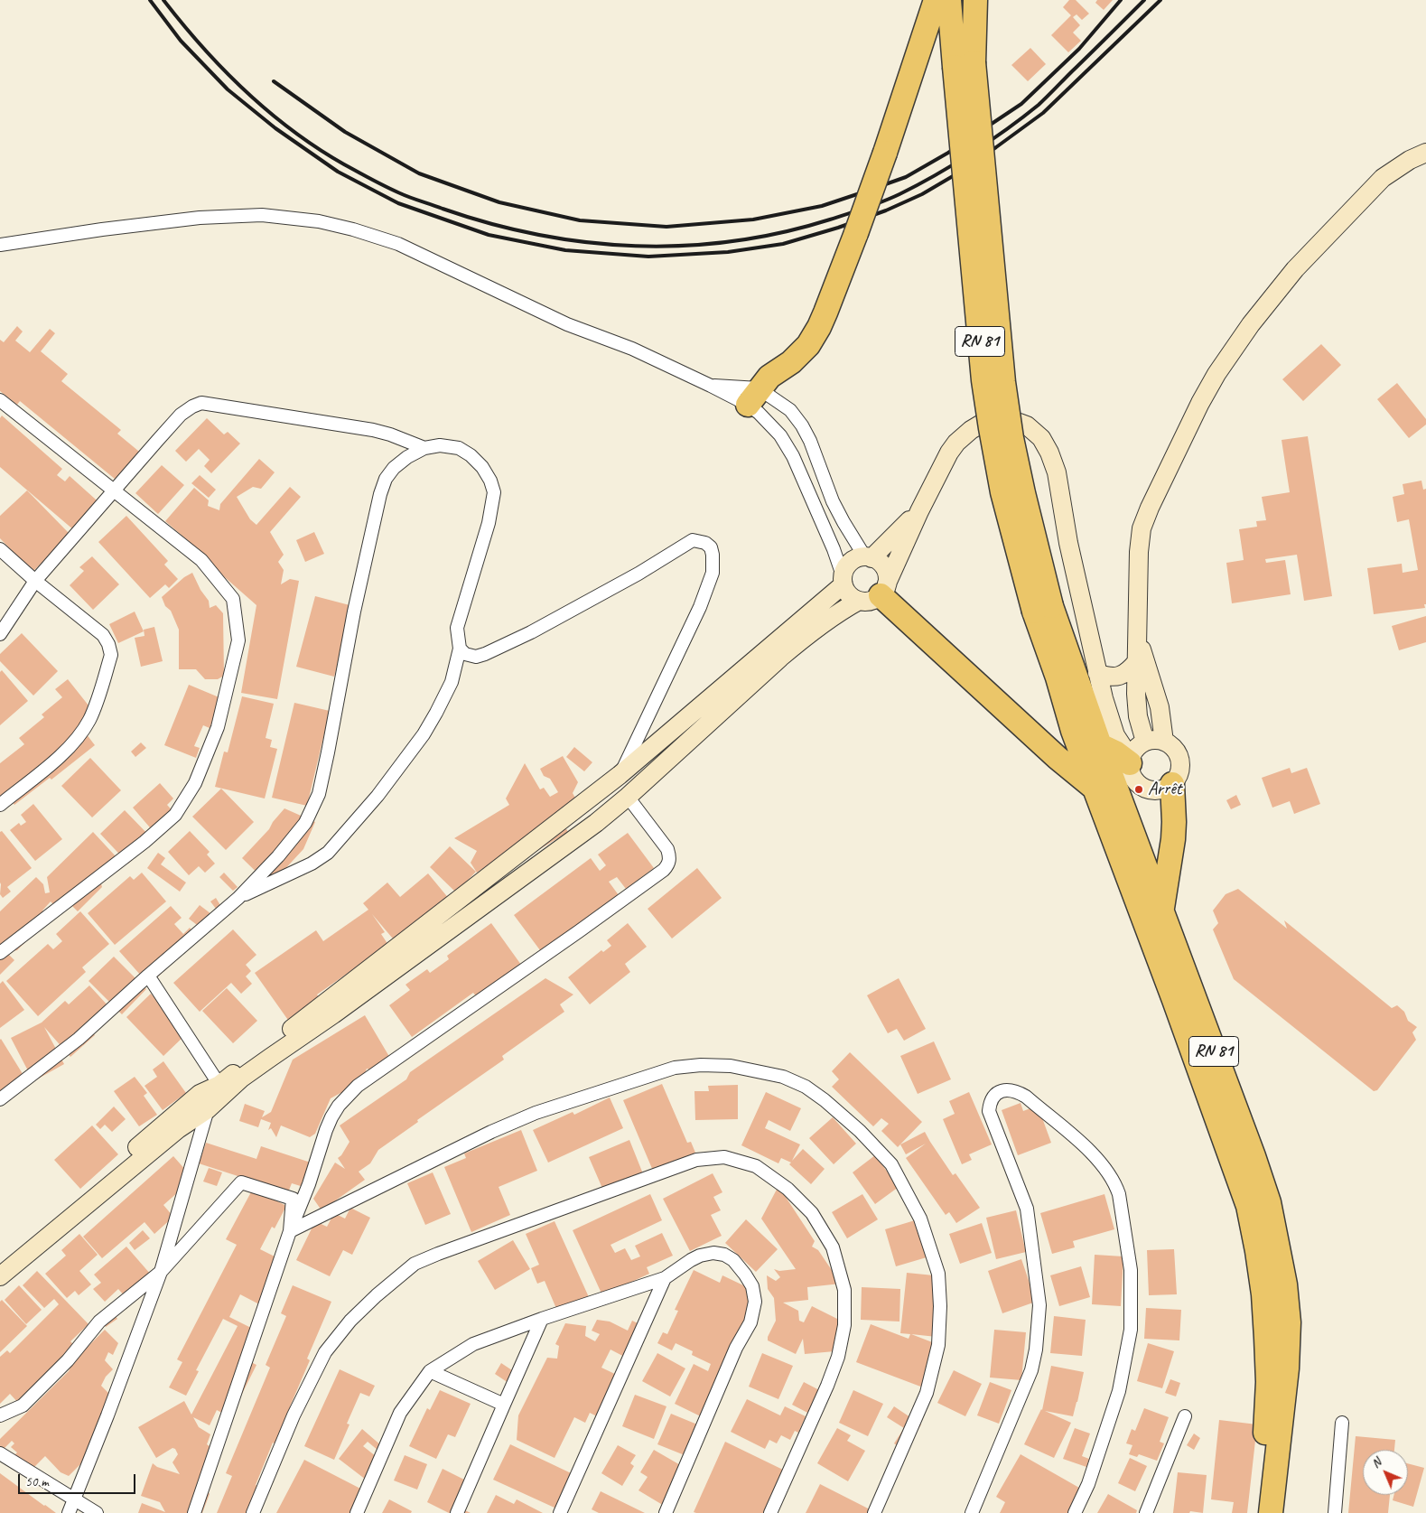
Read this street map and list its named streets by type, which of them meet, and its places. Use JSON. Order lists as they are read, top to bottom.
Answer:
{
  "streets": {
    "highway": ["RN 81"]
  },
  "places": ["Arrêt"],
  "scale_bar": "50 m",
  "north": "top left"
}
